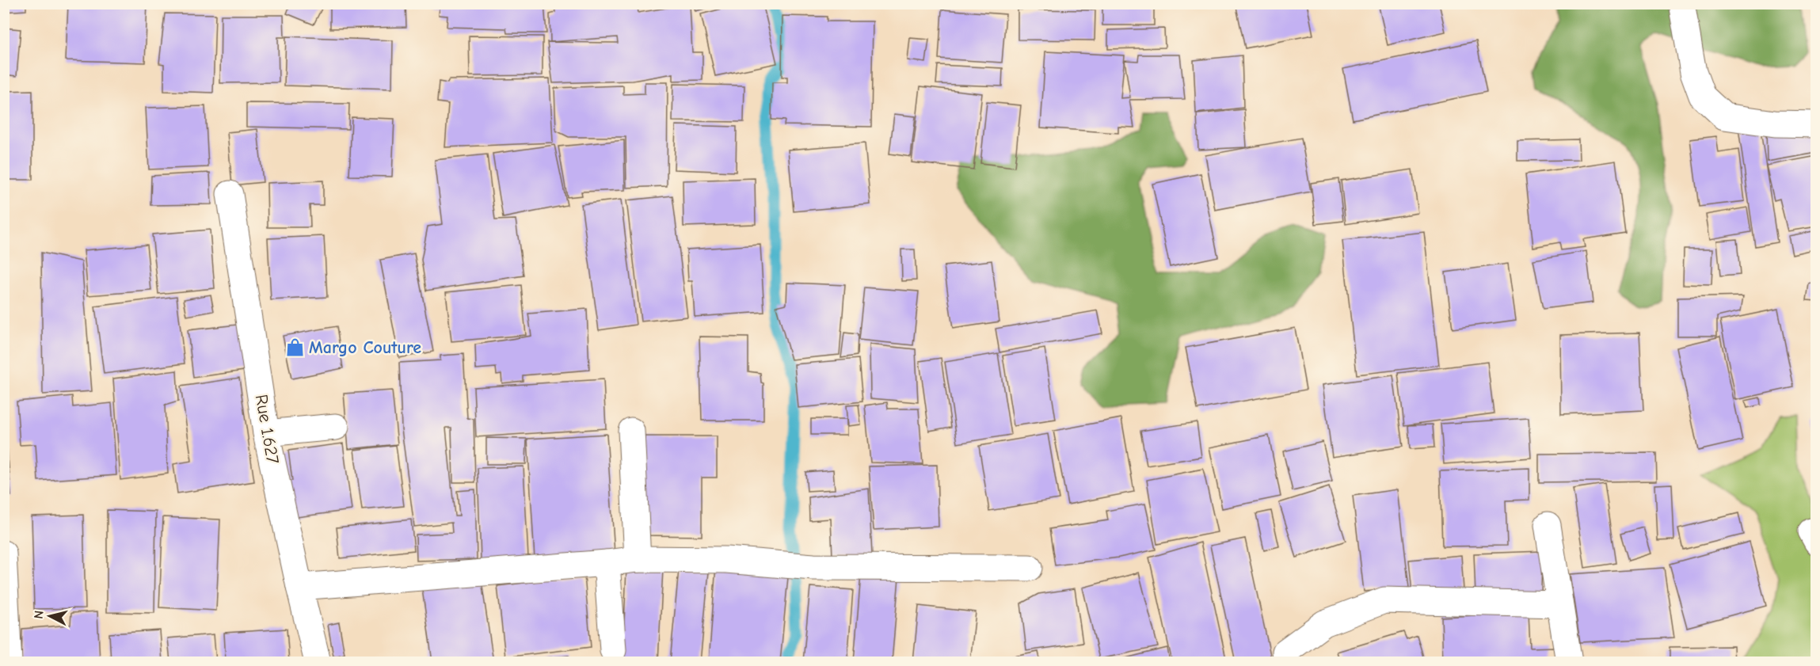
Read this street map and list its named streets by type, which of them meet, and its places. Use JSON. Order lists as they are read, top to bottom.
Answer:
{
  "streets": {
    "street": ["Rue 1.627"]
  },
  "places": {
    "shop": ["Margo Couture"]
  },
  "north": "left"
}
